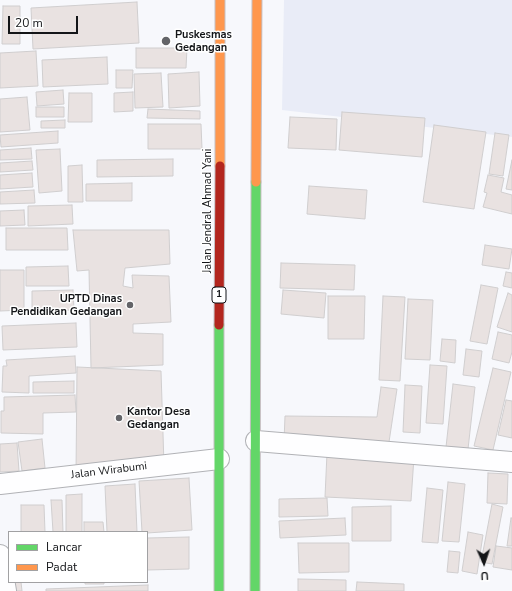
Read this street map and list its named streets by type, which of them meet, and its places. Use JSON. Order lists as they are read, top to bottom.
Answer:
{
  "streets": {
    "highway": ["Jalan Jendral Ahmad Yani", "1"],
    "street": ["Jalan Wirabumi"]
  },
  "crossings": [
    ["Jalan Jendral Ahmad Yani", "Jalan Wirabumi"]
  ],
  "places": ["Puskesmas Gedangan", "UPTD Dinas Pendidikan Gedangan", "Kantor Desa Gedangan"],
  "legend": ["Lancar", "Padat"],
  "scale_bar": "20 m",
  "north": "bottom"
}
